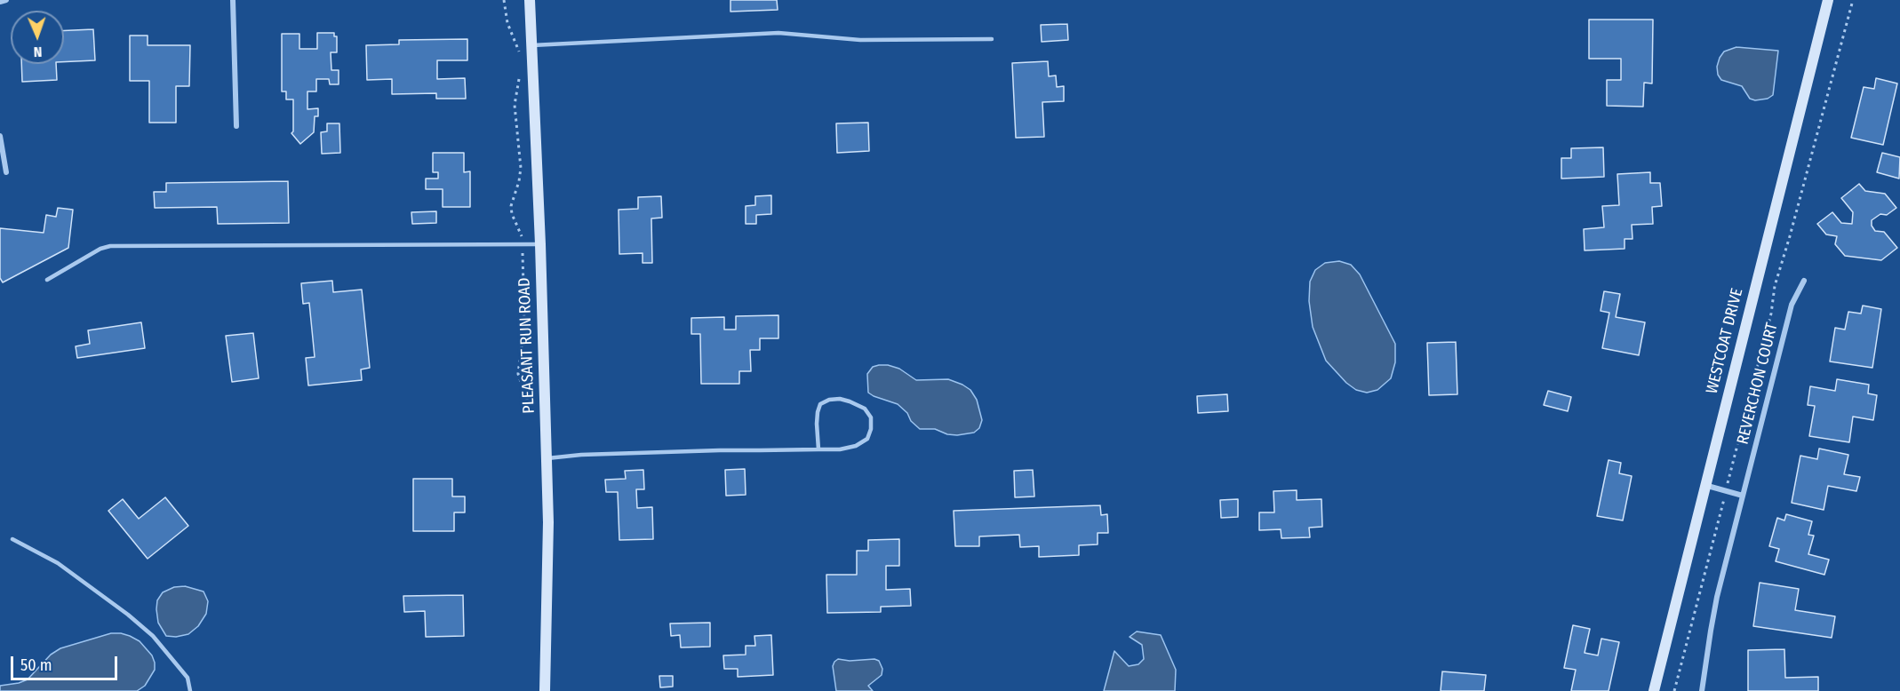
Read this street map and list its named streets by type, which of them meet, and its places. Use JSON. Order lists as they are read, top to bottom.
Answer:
{
  "streets": {
    "main road": ["WESTCOAT DRIVE", "PLEASANT RUN ROAD"],
    "street": ["REVERCHON COURT"]
  },
  "scale_bar": "50 m",
  "north": "bottom"
}
